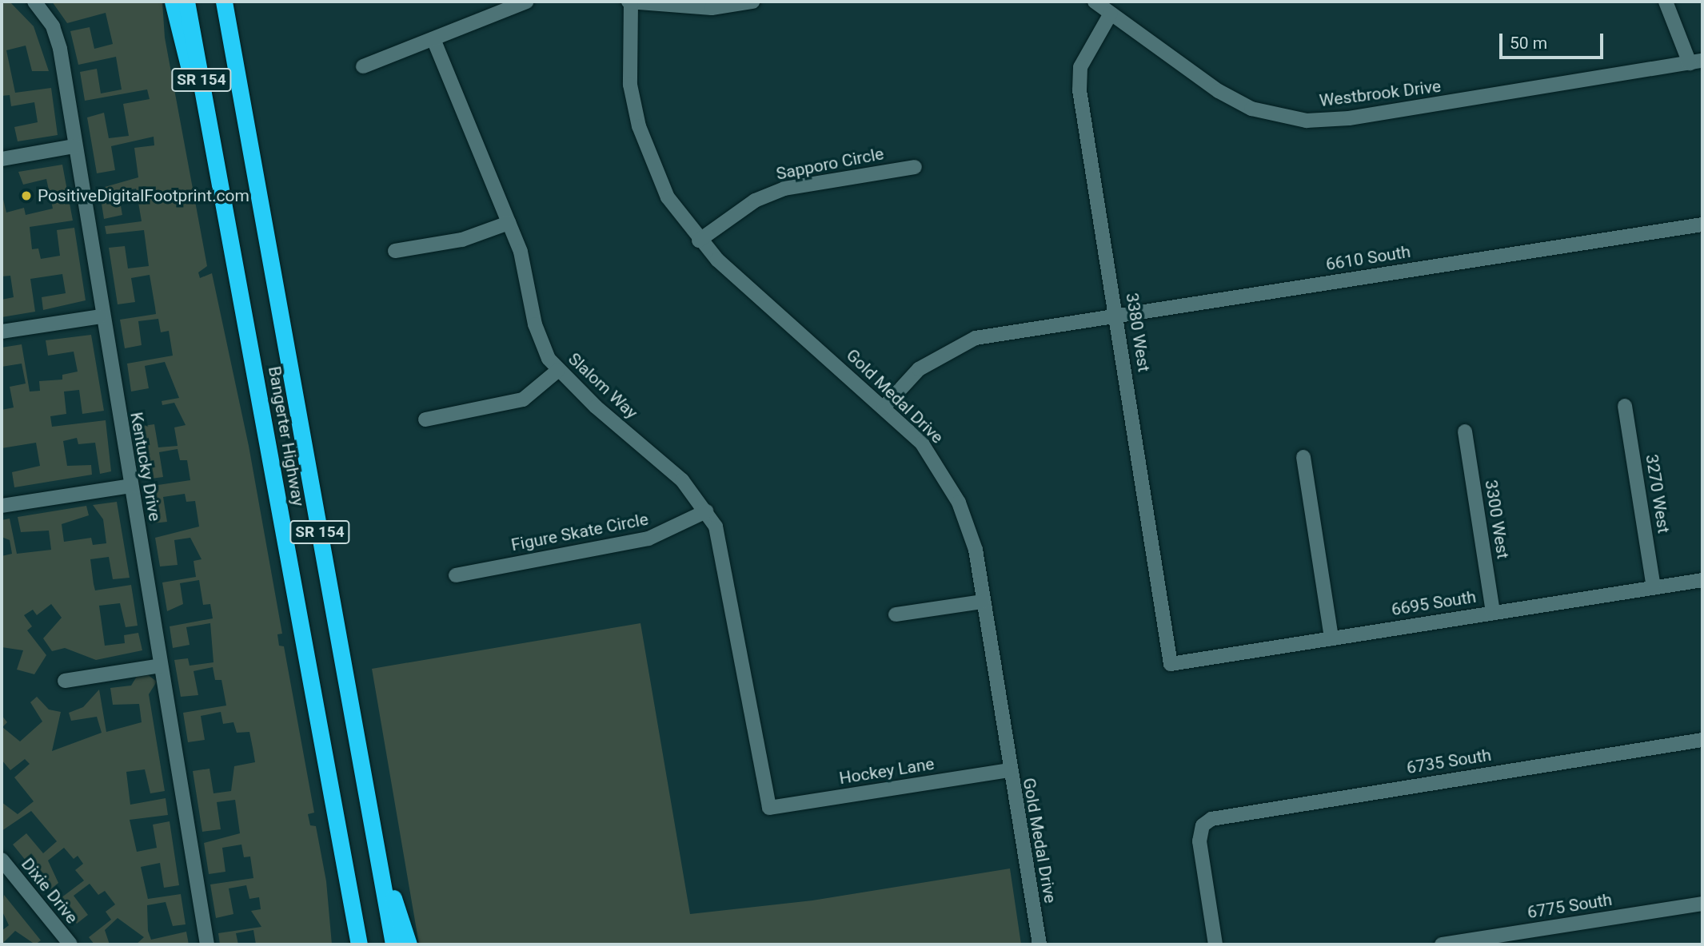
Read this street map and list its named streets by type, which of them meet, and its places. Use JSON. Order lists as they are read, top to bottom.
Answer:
{
  "streets": {
    "highway": ["SR 154", "Bangerter Highway"],
    "street": [
      "Westbrook Drive",
      "Sapporo Circle",
      "6610 South",
      "3380 West",
      "Slalom Way",
      "Gold Medal Drive",
      "Kentucky Drive",
      "3270 West",
      "3300 West",
      "Figure Skate Circle",
      "6695 South",
      "6735 South",
      "Hockey Lane",
      "Dixie Drive",
      "6775 South"
    ]
  },
  "crossings": [
    ["Westbrook Drive", "3380 West"],
    ["Sapporo Circle", "Gold Medal Drive"],
    ["6610 South", "3380 West"],
    ["6610 South", "Gold Medal Drive"],
    ["3380 West", "6695 South"],
    ["Slalom Way", "Figure Skate Circle"],
    ["Slalom Way", "Hockey Lane"],
    ["Gold Medal Drive", "Hockey Lane"],
    ["3270 West", "6695 South"],
    ["3300 West", "6695 South"]
  ],
  "places": ["PositiveDigitalFootprint.com"],
  "scale_bar": "50 m"
}
